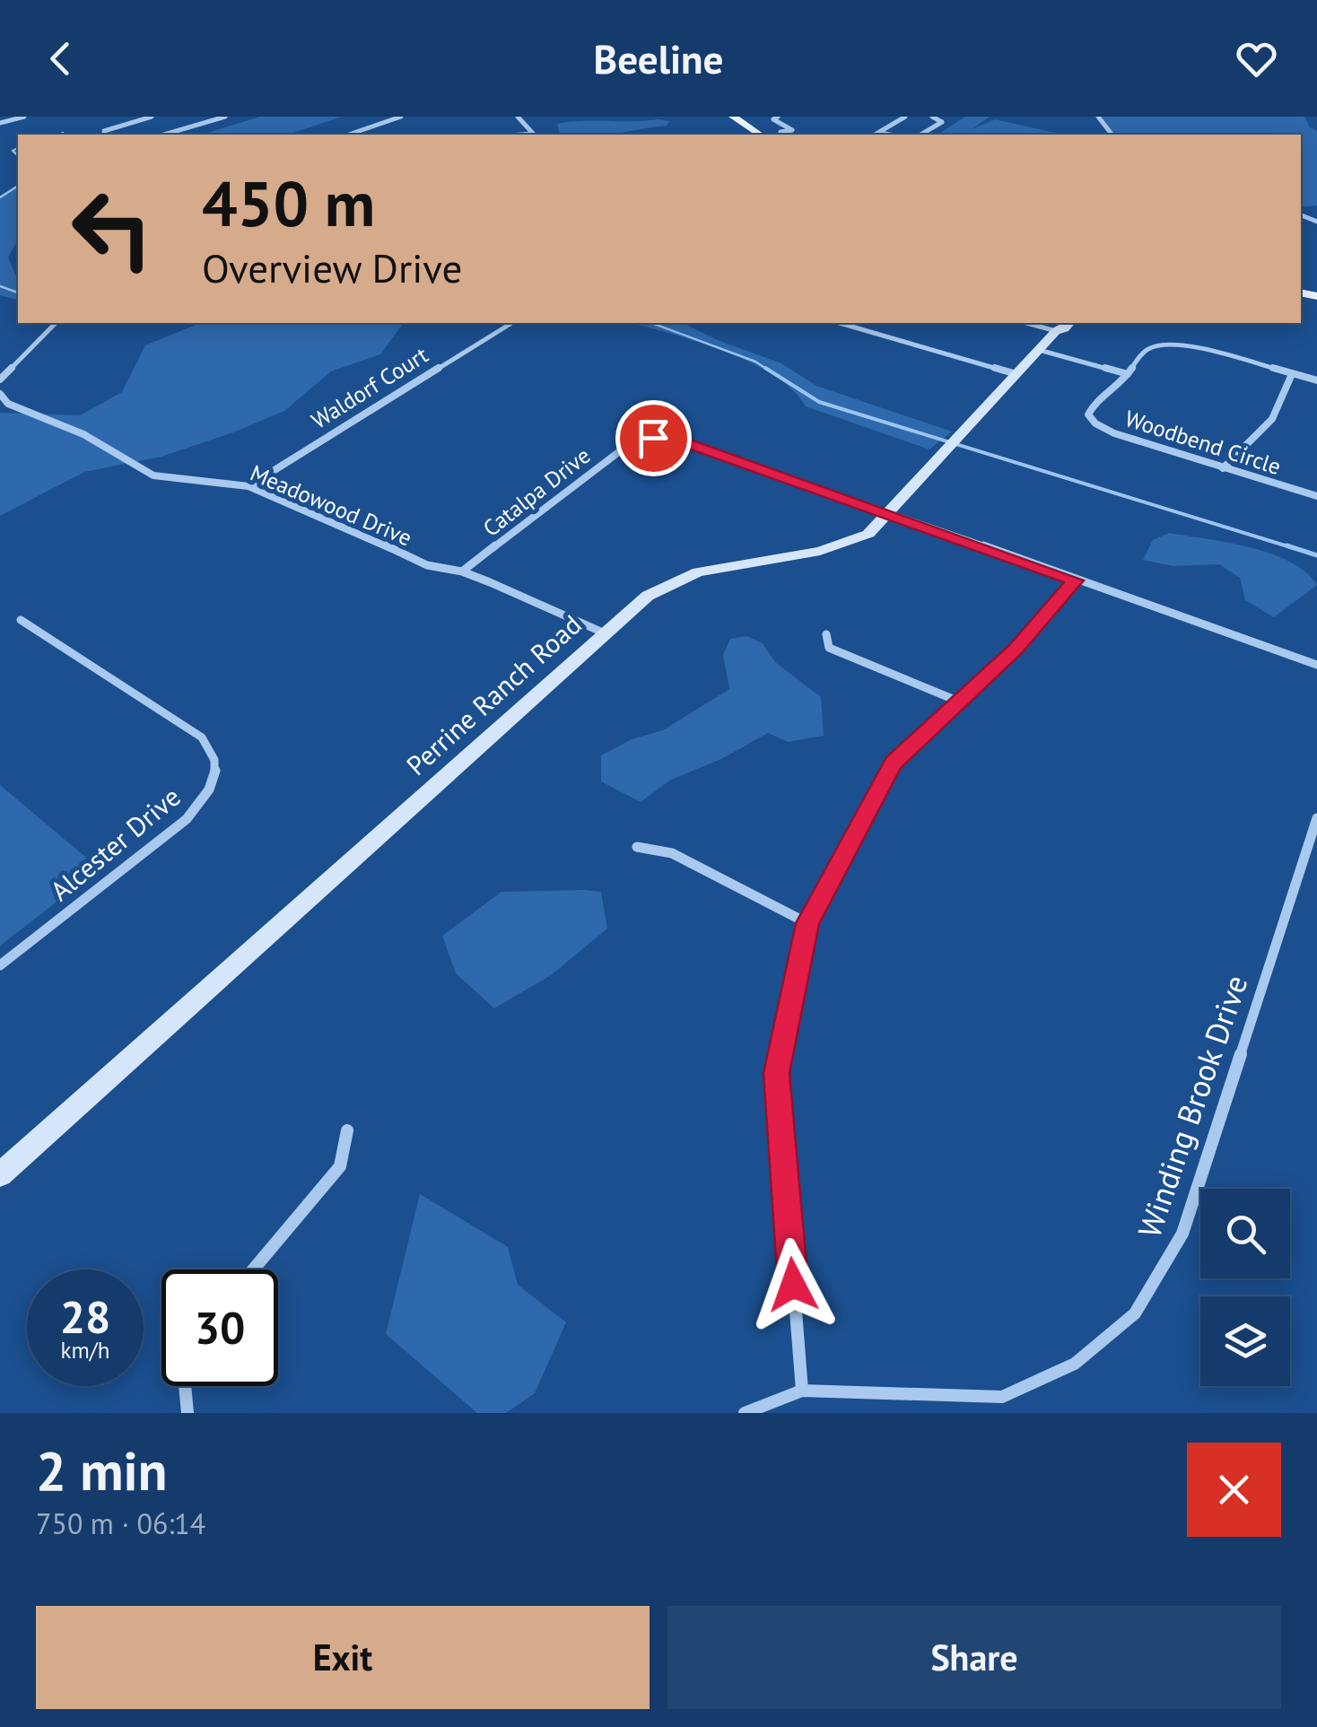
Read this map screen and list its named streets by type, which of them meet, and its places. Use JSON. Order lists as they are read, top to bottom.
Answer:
{
  "streets": {
    "street": [
      "Waldorf Court",
      "Woodbend Circle",
      "Catalpa Drive",
      "Meadowood Drive",
      "Perrine Ranch Road",
      "Alcester Drive",
      "Winding Brook Drive"
    ]
  },
  "crossings": [
    ["Waldorf Court", "Meadowood Drive"],
    ["Woodbend Circle", "Perrine Ranch Road"],
    ["Catalpa Drive", "Meadowood Drive"],
    ["Catalpa Drive", "Perrine Ranch Road"],
    ["Meadowood Drive", "Perrine Ranch Road"]
  ],
  "page": {
    "header": "Beeline",
    "turn": ["450 m", "Overview Drive"],
    "speed": "28 km/h",
    "limit": "30",
    "heading": ["2 min", "750 m · 06:14"],
    "buttons": ["Exit", "Share"]
  }
}
